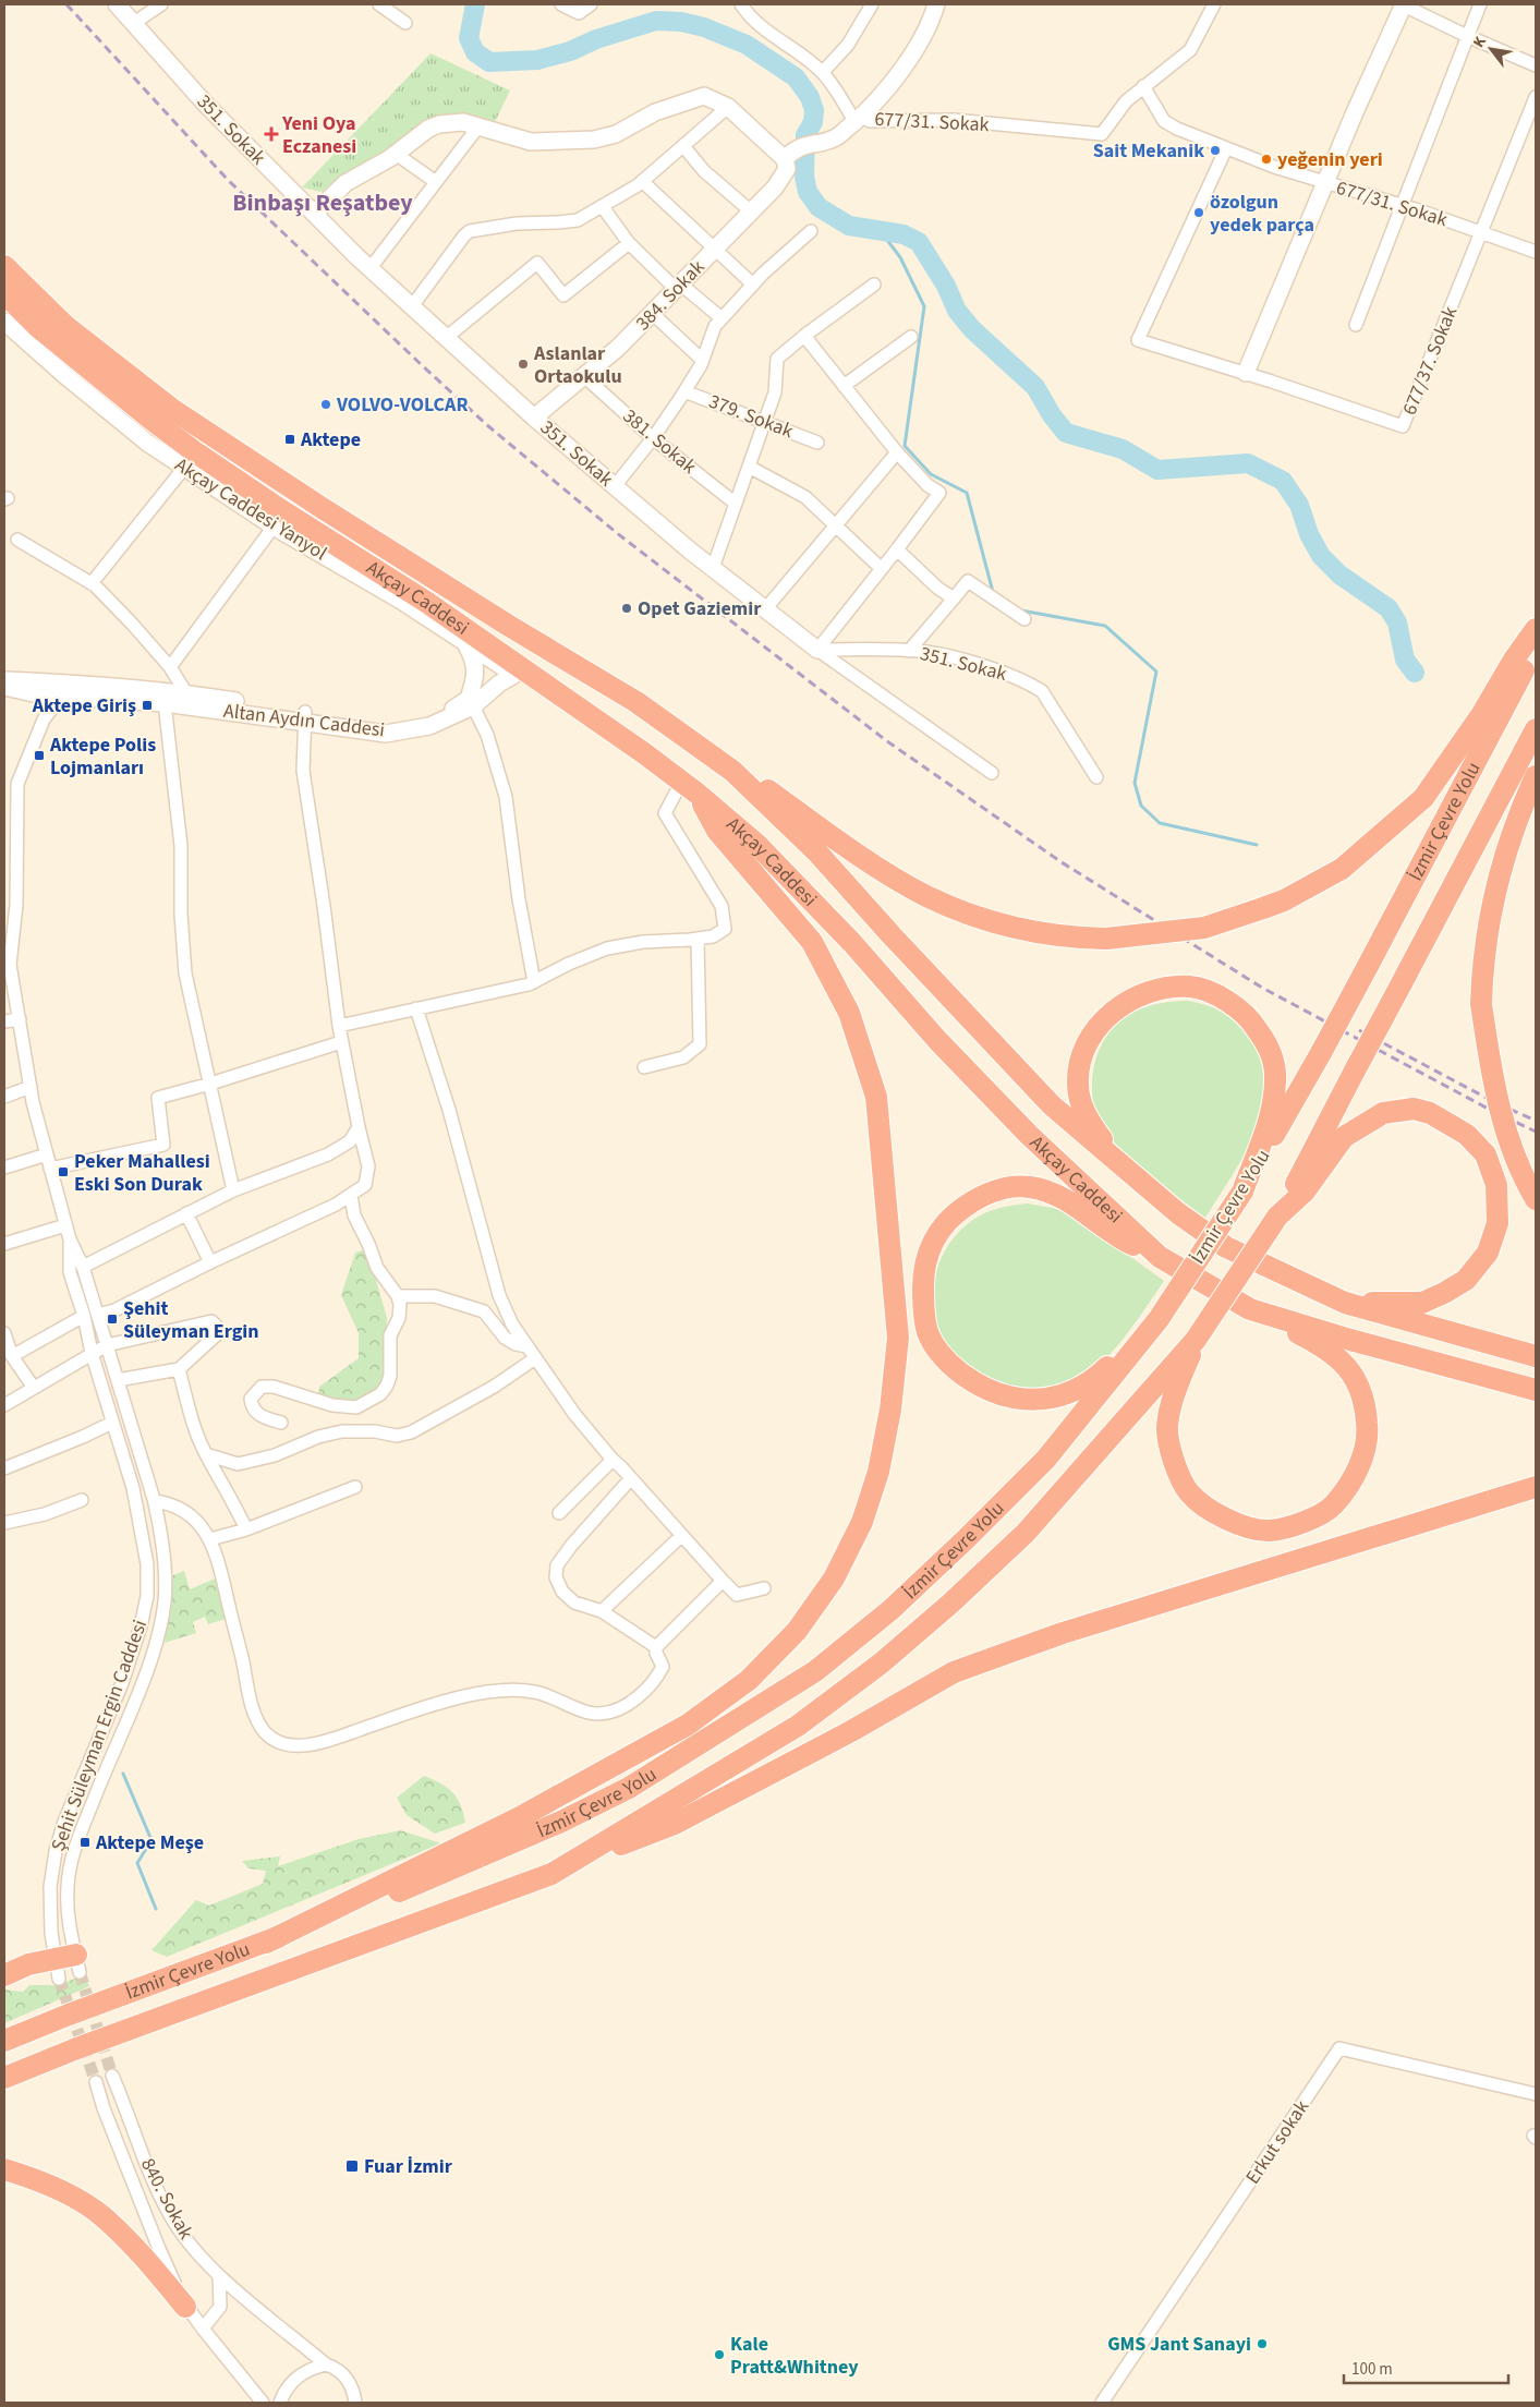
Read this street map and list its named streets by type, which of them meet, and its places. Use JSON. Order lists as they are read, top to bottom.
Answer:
{
  "streets": {
    "highway": ["Akçay Caddesi", "İzmir Çevre Yolu"],
    "main road": [
      "351. Sokak",
      "384. Sokak",
      "Akçay Caddesi Yanyol",
      "Altan Aydın Caddesi"
    ],
    "street": [
      "677/31. Sokak",
      "677/37. Sokak",
      "379. Sokak",
      "381. Sokak",
      "Şehit Süleyman Ergin Caddesi",
      "Erkut sokak",
      "840. Sokak"
    ]
  },
  "crossings": [
    ["677/31. Sokak", "677/37. Sokak"],
    ["351. Sokak", "384. Sokak"],
    ["384. Sokak", "381. Sokak"],
    ["Akçay Caddesi Yanyol", "Altan Aydın Caddesi"],
    ["Altan Aydın Caddesi", "Şehit Süleyman Ergin Caddesi"]
  ],
  "districts": ["Binbaşı Reşatbey"],
  "places": {
    "health": ["Yeni Oya Eczanesi"],
    "other": [
      "Sait Mekanik",
      "yeğenin yeri",
      "özolgun yedek parça",
      "Aslanlar Ortaokulu",
      "VOLVO-VOLCAR",
      "Opet Gaziemir",
      "GMS Jant Sanayi",
      "Kale Pratt&Whitney"
    ],
    "transit": [
      "Aktepe",
      "Aktepe Giriş",
      "Aktepe Polis Lojmanları",
      "Peker Mahallesi Eski Son Durak",
      "Şehit Süleyman Ergin",
      "Aktepe Meşe",
      "Fuar İzmir"
    ]
  },
  "scale_bar": "100 m",
  "north": "top left"
}
